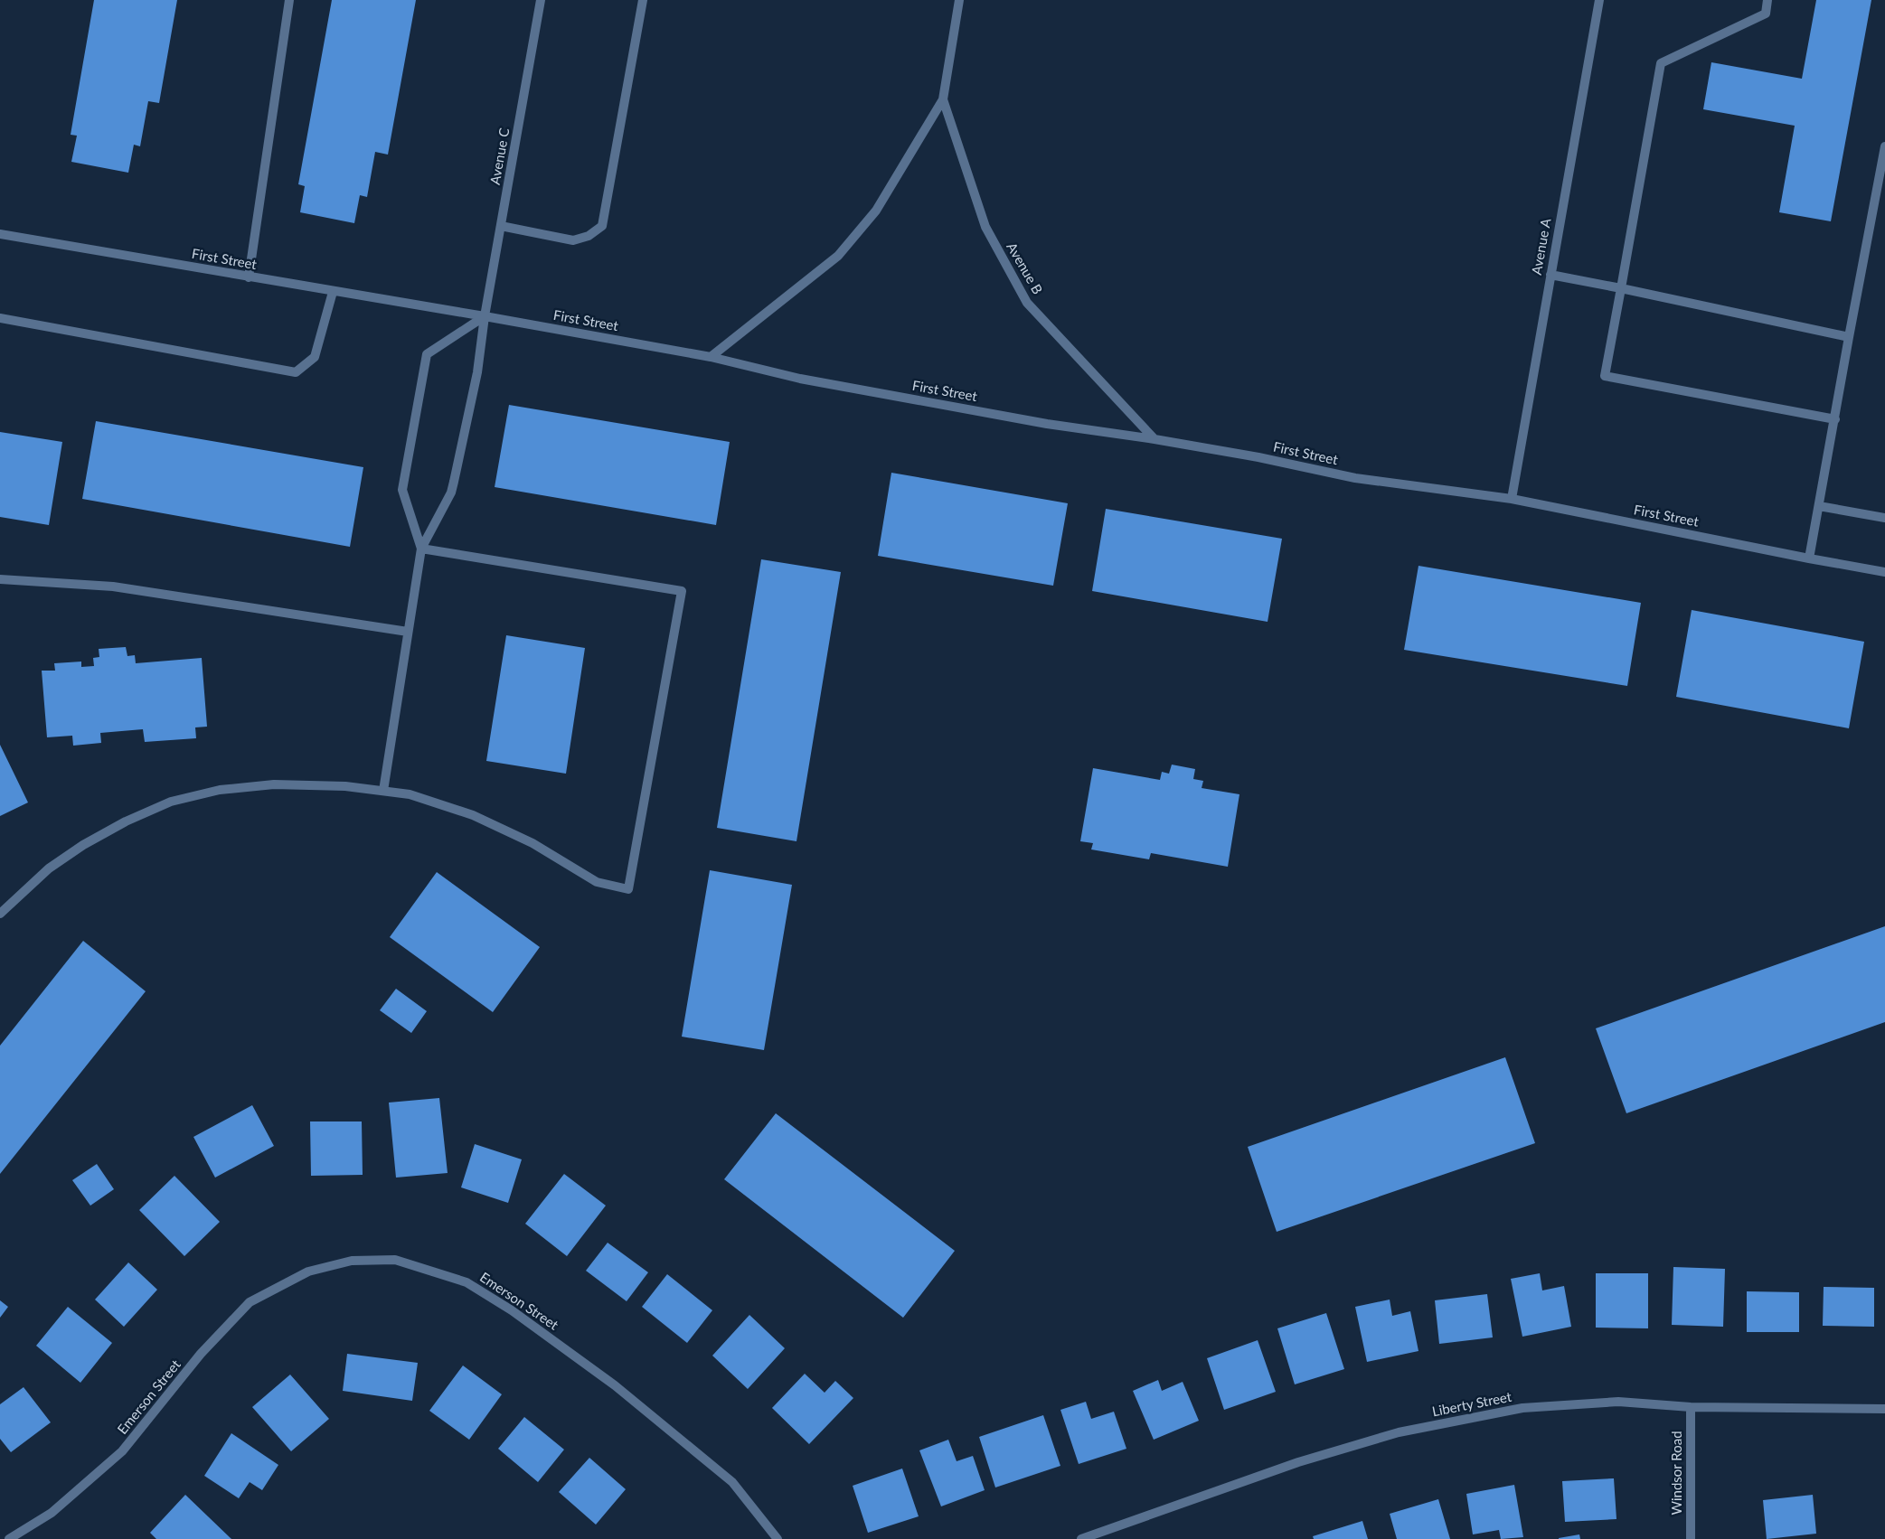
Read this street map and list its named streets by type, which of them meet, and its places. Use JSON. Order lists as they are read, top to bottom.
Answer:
{
  "streets": {
    "street": [
      "Avenue C",
      "Avenue A",
      "First Street",
      "Avenue B",
      "Emerson Street",
      "Liberty Street",
      "Windsor Road"
    ]
  },
  "crossings": [
    ["Avenue C", "First Street"],
    ["Avenue A", "First Street"],
    ["First Street", "Avenue B"],
    ["Liberty Street", "Windsor Road"]
  ]
}
